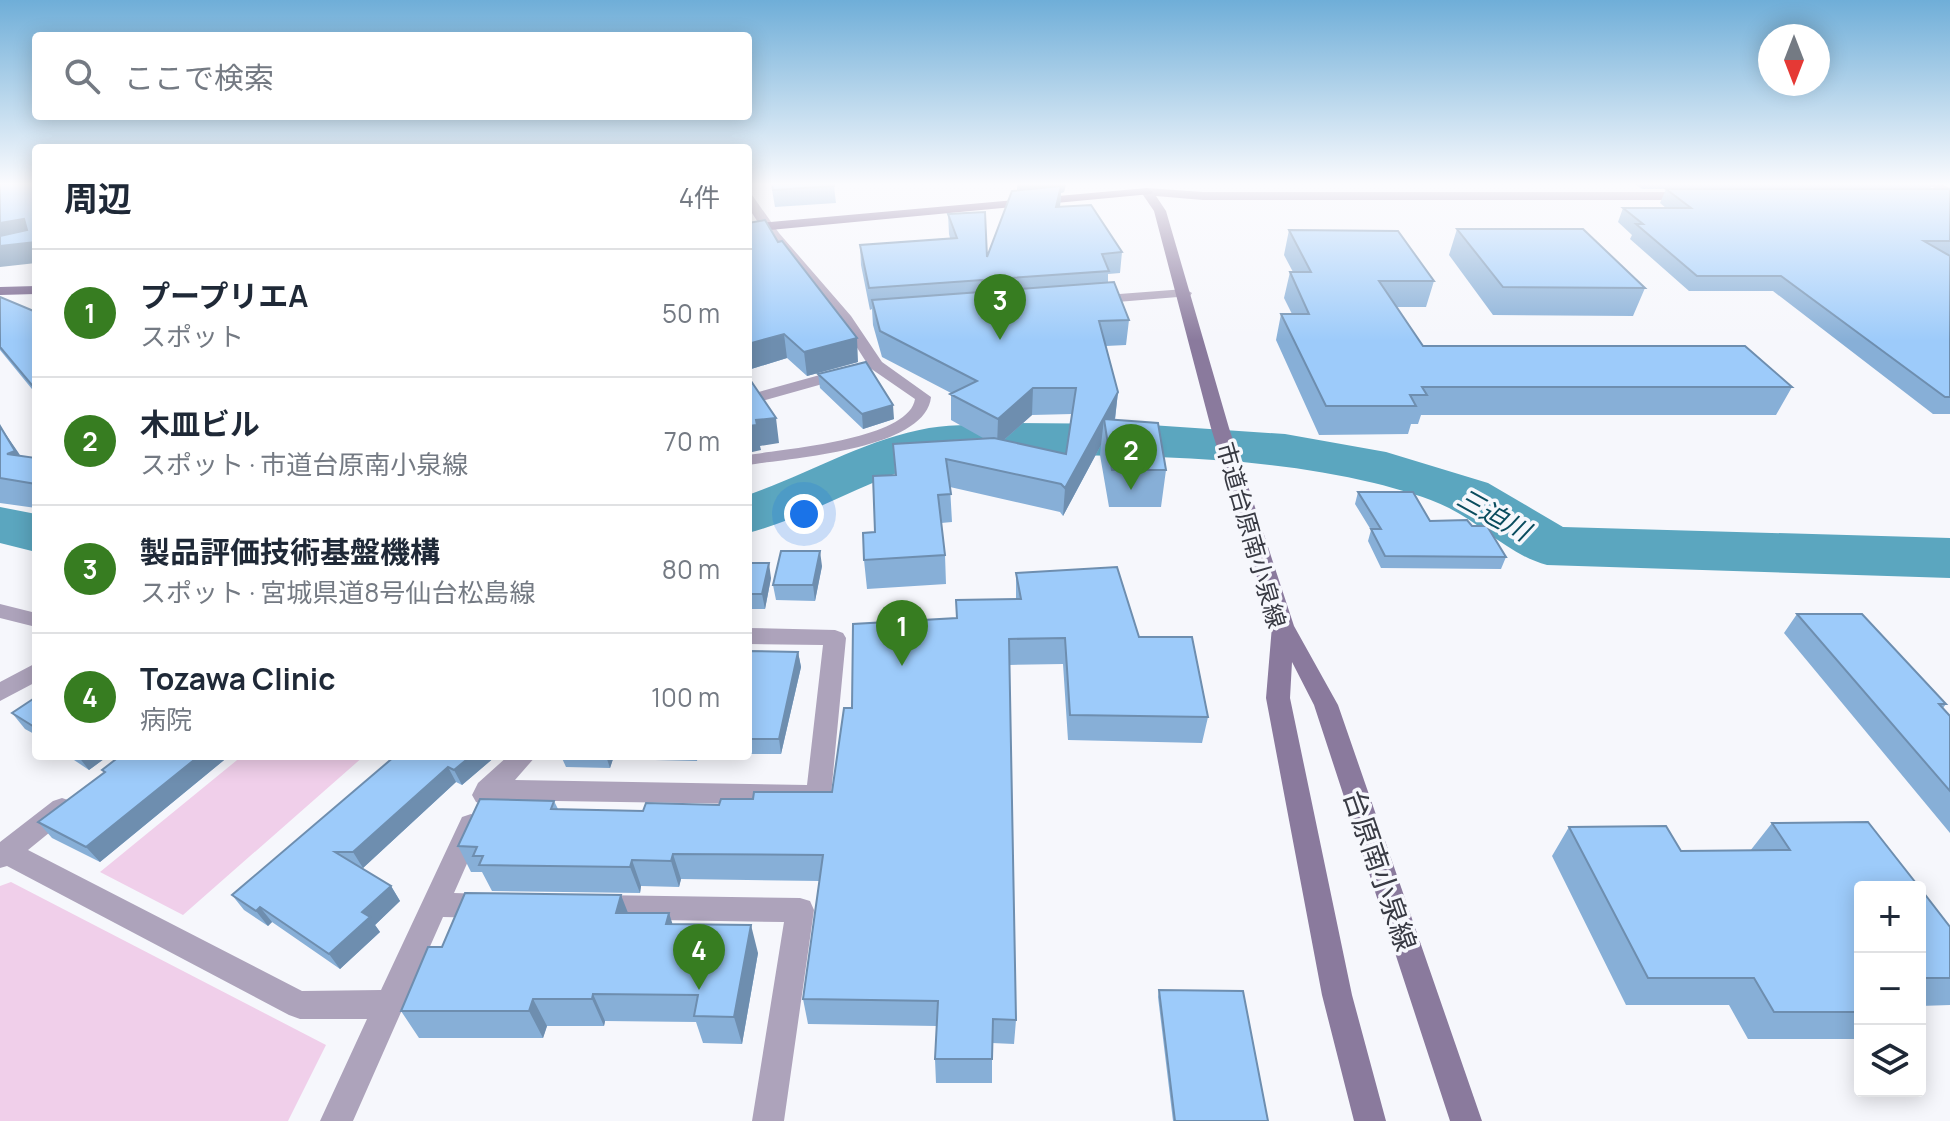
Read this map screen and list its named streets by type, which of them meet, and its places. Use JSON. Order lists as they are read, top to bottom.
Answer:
{
  "streets": {
    "street": ["市道台原南小泉線", "台原南小泉線"]
  },
  "crossings": [
    ["市道台原南小泉線", "台原南小泉線"]
  ],
  "water": ["三迫川"],
  "north": "bottom",
  "page": {
    "search": "ここで検索",
    "heading": ["周辺", "4件"],
    "list": [
      {
        "mark": "1",
        "name": "プープリエA",
        "note": "スポット",
        "value": "50 m"
      },
      {
        "mark": "2",
        "name": "木皿ビル",
        "note": "スポット · 市道台原南小泉線",
        "value": "70 m"
      },
      {
        "mark": "3",
        "name": "製品評価技術基盤機構",
        "note": "スポット · 宮城県道8号仙台松島線",
        "value": "80 m"
      },
      {
        "mark": "4",
        "name": "Tozawa Clinic",
        "note": "病院",
        "value": "100 m"
      }
    ],
    "pins": [
      "3",
      "2",
      "1",
      "4"
    ],
    "map_buttons": ["+", "−"]
  }
}
